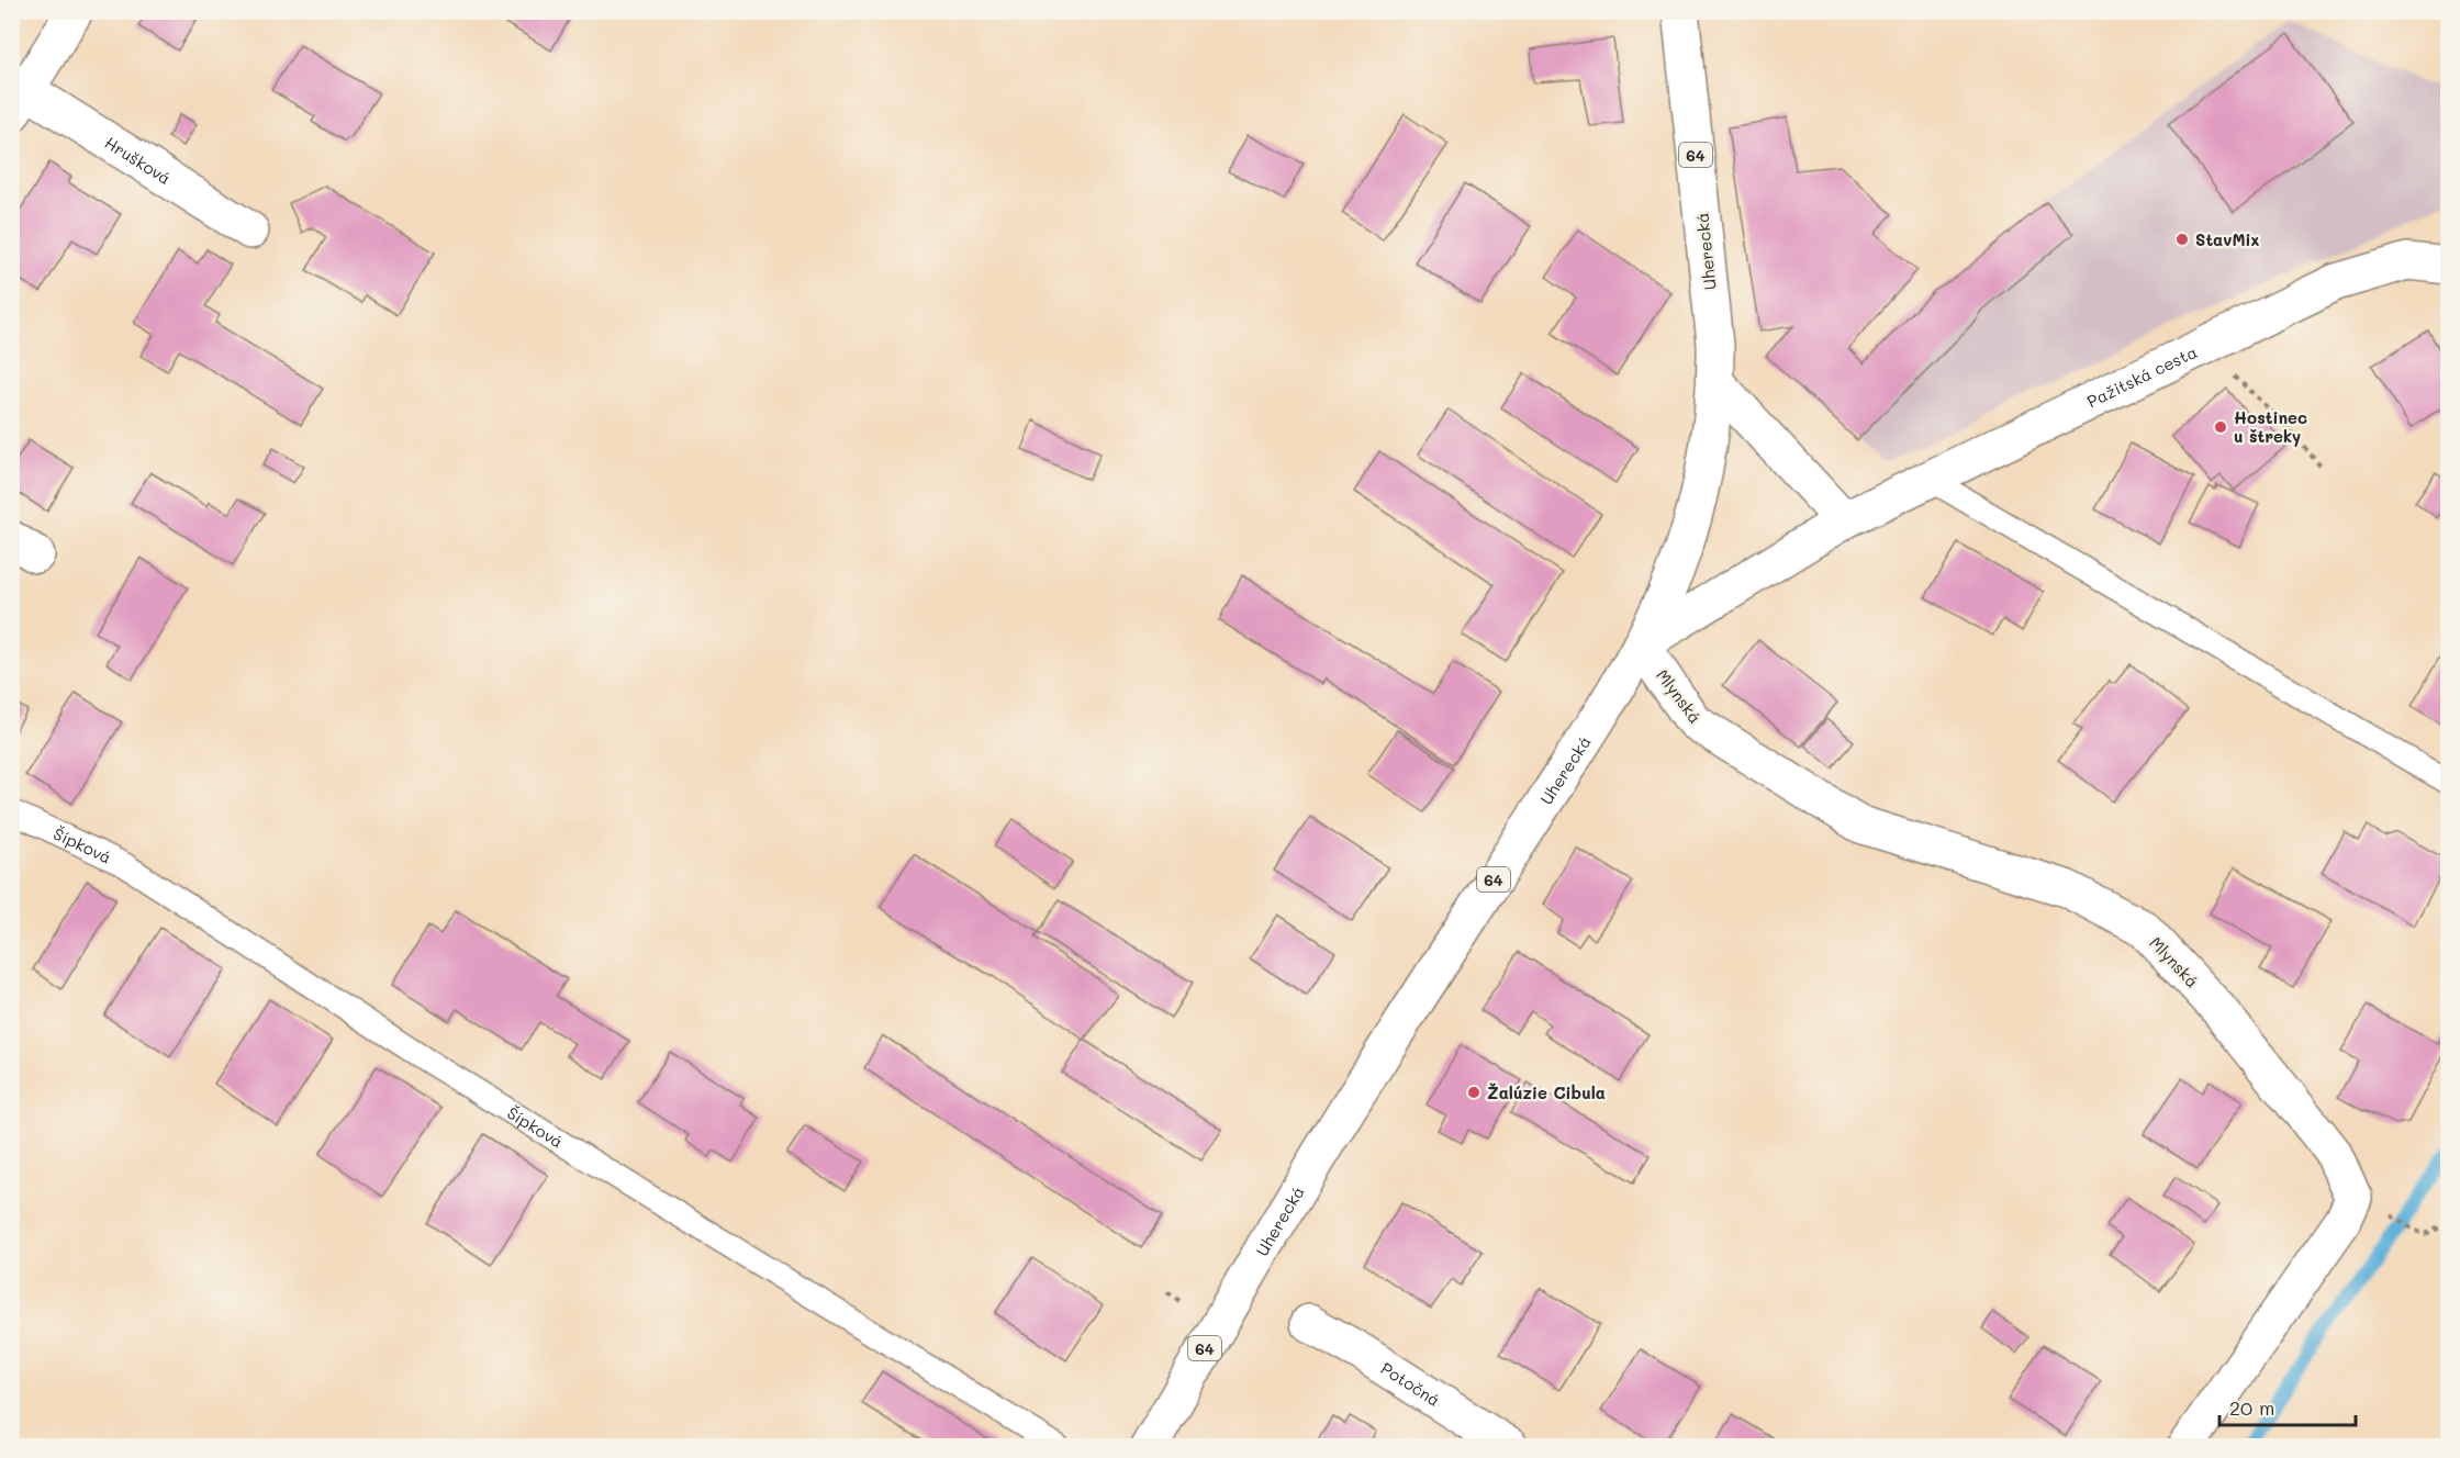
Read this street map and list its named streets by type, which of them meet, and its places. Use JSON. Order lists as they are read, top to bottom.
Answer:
{
  "streets": {
    "street": [
      "64",
      "Hrušková",
      "Uherecká",
      "Pažitská cesta",
      "Mlynská",
      "Potočná"
    ],
    "lane": ["Šípková"]
  },
  "crossings": [
    ["Uherecká", "Pažitská cesta"],
    ["Uherecká", "Mlynská"],
    ["Pažitská cesta", "Mlynská"]
  ],
  "places": ["StavMix", "Hostinec u štreky", "Žalúzie Cibula"],
  "scale_bar": "20 m"
}
